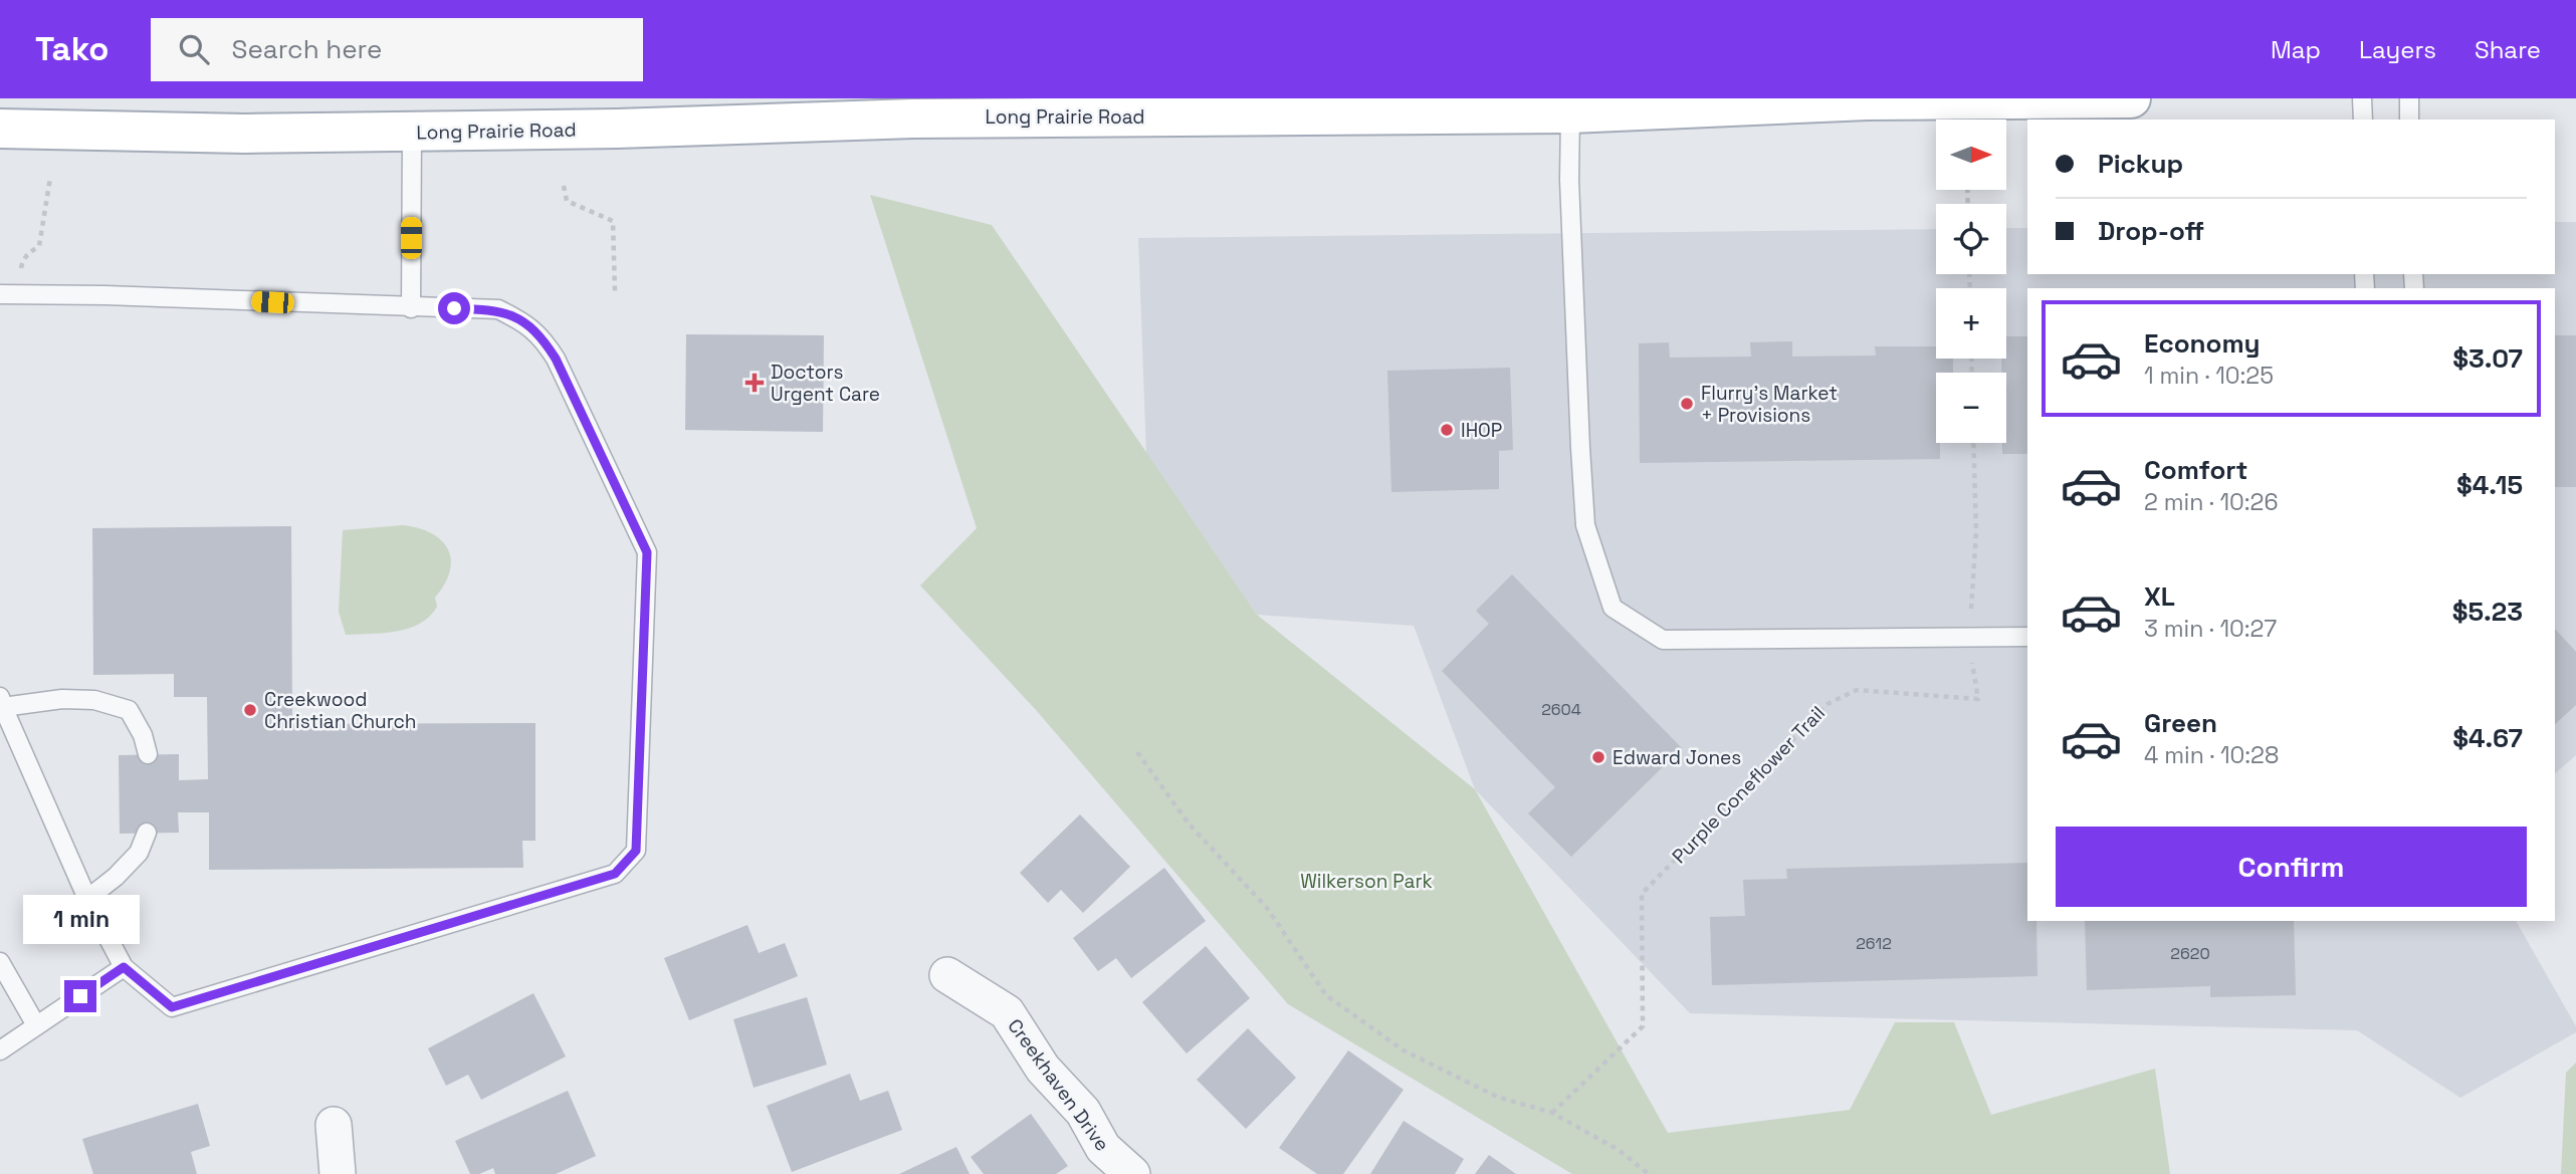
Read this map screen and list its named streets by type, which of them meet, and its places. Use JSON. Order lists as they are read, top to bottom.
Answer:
{
  "streets": {
    "main road": ["Long Prairie Road"],
    "street": ["Creekhaven Drive"],
    "path": ["Purple Coneflower Trail"]
  },
  "parks": ["Wilkerson Park"],
  "places": {
    "health": ["Doctors Urgent Care"],
    "other": [
      "Flurry's Market + Provisions",
      "IHOP",
      "Creekwood Christian Church",
      "Edward Jones"
    ]
  },
  "house_numbers": ["2604", "2612", "2620"],
  "north": "right",
  "page": {
    "header": "Tako",
    "search": "Search here",
    "nav": ["Map", "Layers", "Share"],
    "map_buttons": ["+", "−"],
    "banner": ["Pickup", "Drop-off"],
    "list": [
      {
        "name": "Economy",
        "note": "1 min · 10:25",
        "value": "$3.07"
      },
      {
        "name": "Comfort",
        "note": "2 min · 10:26",
        "value": "$4.15"
      },
      {
        "name": "XL",
        "note": "3 min · 10:27",
        "value": "$5.23"
      },
      {
        "name": "Green",
        "note": "4 min · 10:28",
        "value": "$4.67"
      }
    ],
    "buttons": "Confirm",
    "bubble": "1 min"
  }
}
